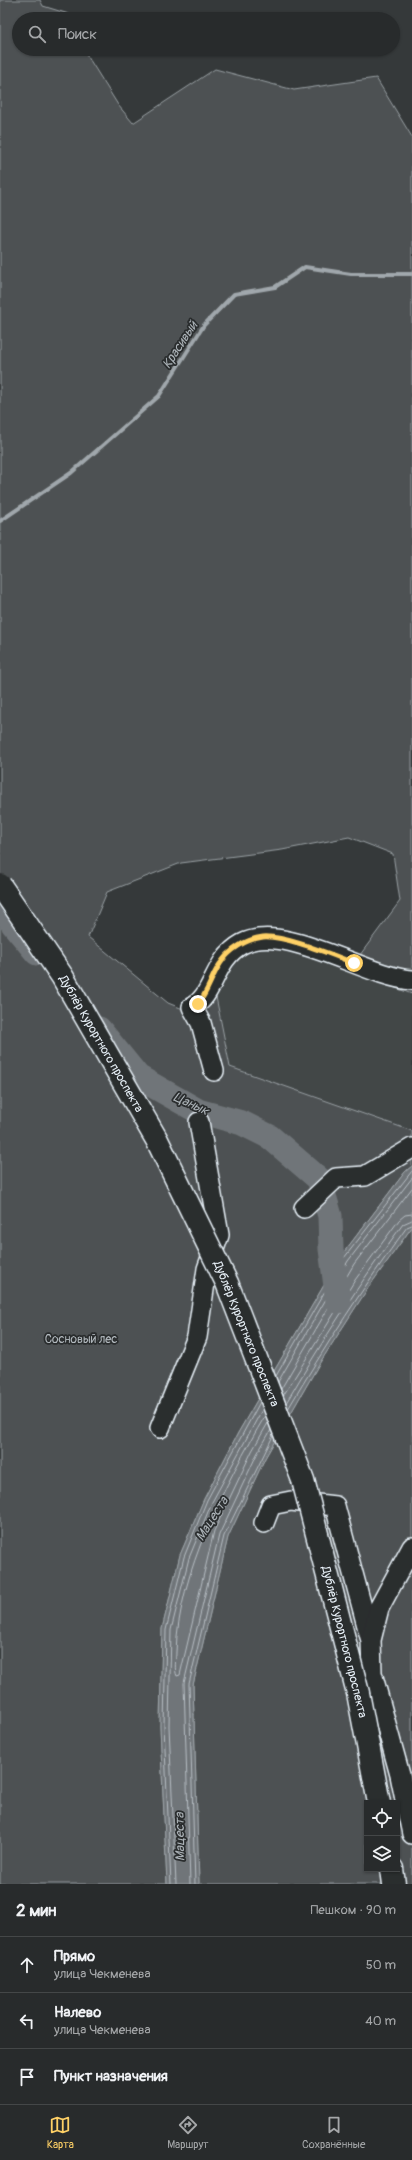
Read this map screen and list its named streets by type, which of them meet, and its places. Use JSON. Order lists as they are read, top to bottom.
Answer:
{
  "streets": {
    "highway": ["Дублёр Курортного проспекта"]
  },
  "water": ["Красивый", "Цанык", "Мацеста"],
  "parks": ["Сосновый лес"],
  "page": {
    "search": "Поиск",
    "heading": ["2 мин", "Пешком · 90 m"],
    "list": [
      ["Прямо", "улица Чекменева", "50 m"],
      ["Налево", "улица Чекменева", "40 m"],
      "Пункт назначения"
    ],
    "nav": ["Карта", "Маршрут", "Сохранённые"]
  }
}
